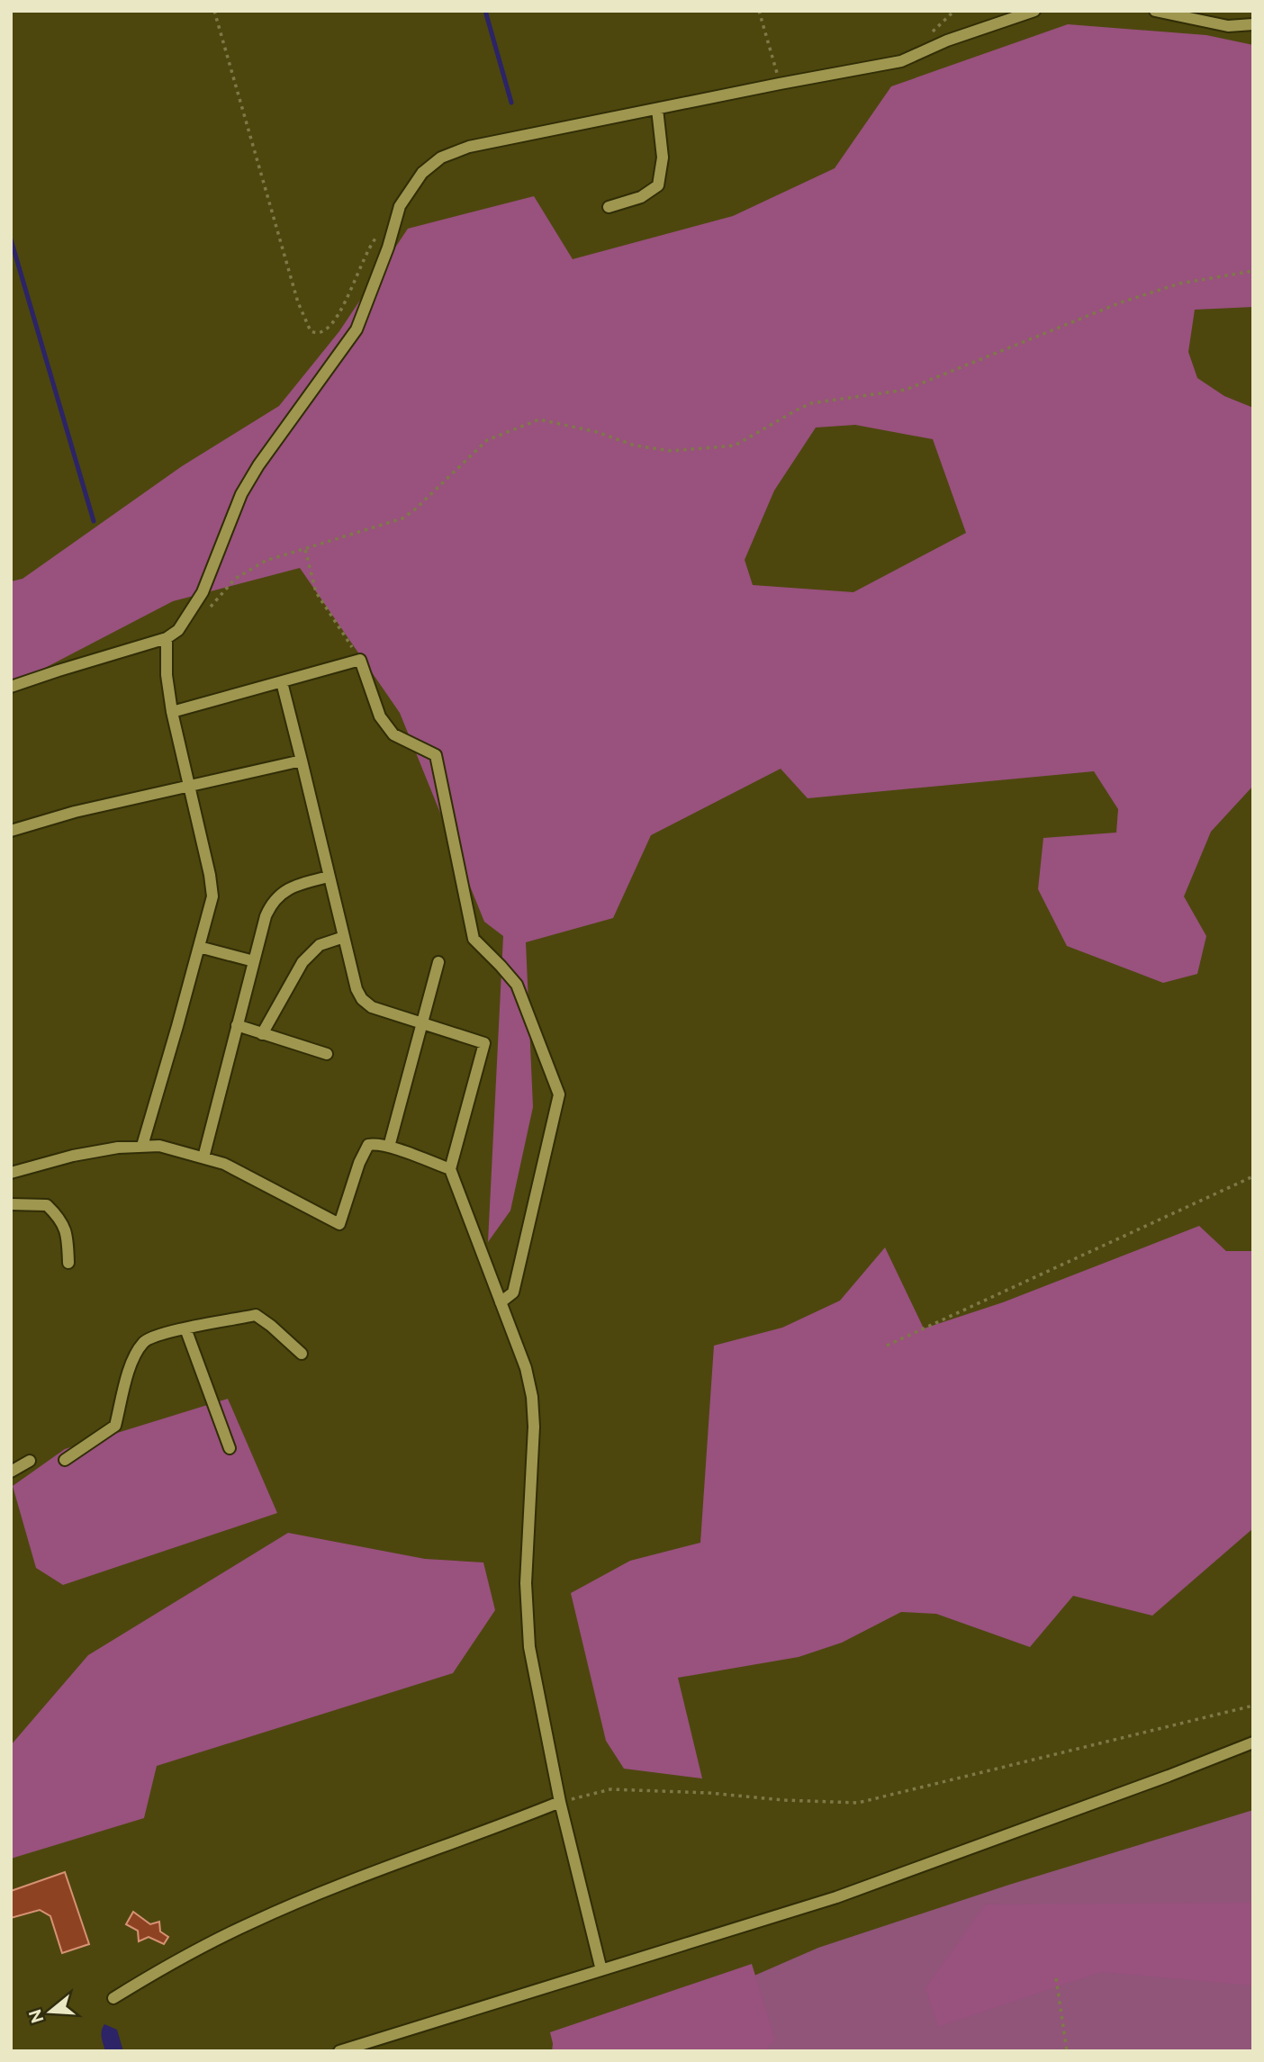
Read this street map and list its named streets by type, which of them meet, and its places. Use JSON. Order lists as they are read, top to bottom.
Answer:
{
  "north": "left"
}
